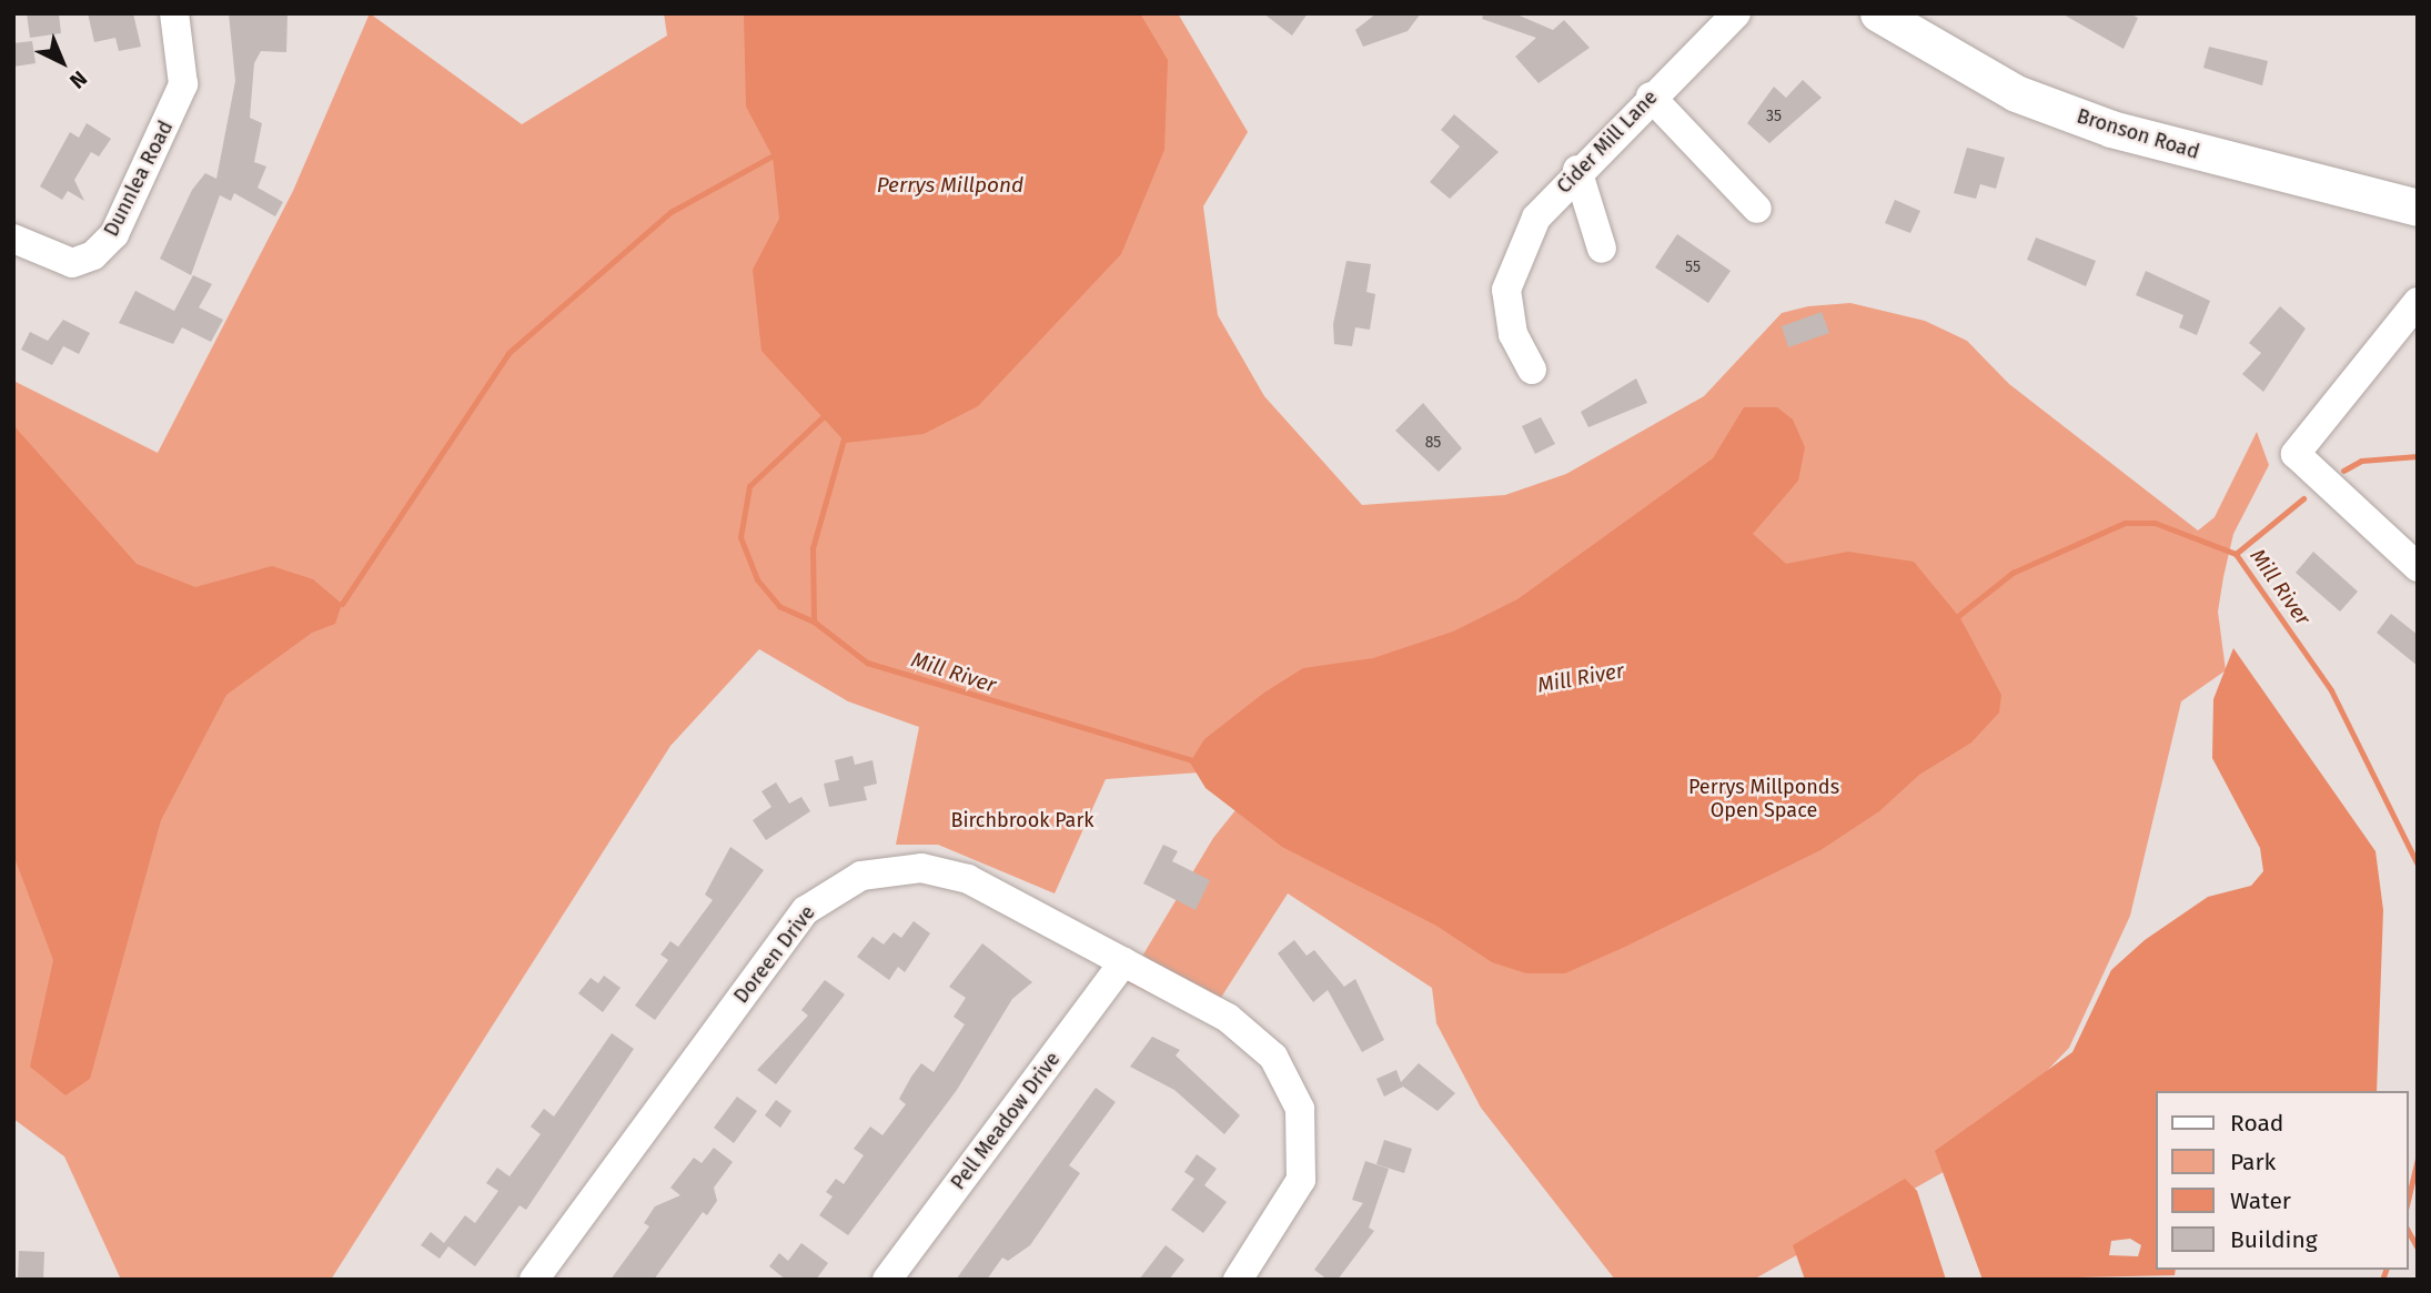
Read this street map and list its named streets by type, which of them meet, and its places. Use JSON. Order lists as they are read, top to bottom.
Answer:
{
  "streets": {
    "main road": ["Bronson Road"],
    "street": [
      "Cider Mill Lane",
      "Dunnlea Road",
      "Doreen Drive",
      "Pell Meadow Drive"
    ]
  },
  "crossings": [
    ["Doreen Drive", "Pell Meadow Drive"]
  ],
  "water": ["Perrys Millpond", "Mill River"],
  "parks": ["Perrys Millponds Open Space", "Birchbrook Park"],
  "house_numbers": ["35", "55", "85"],
  "legend": [
    "Road",
    "Park",
    "Water",
    "Building"
  ],
  "north": "bottom right"
}
